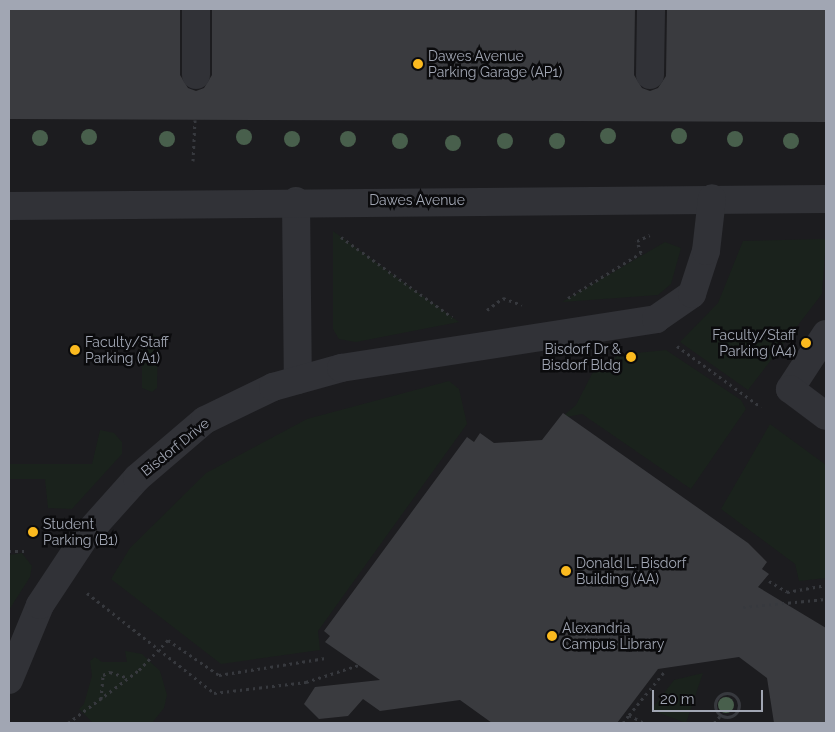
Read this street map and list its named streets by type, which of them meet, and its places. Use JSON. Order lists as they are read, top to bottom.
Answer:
{
  "streets": {
    "street": ["Dawes Avenue", "Bisdorf Drive"]
  },
  "crossings": [
    ["Dawes Avenue", "Bisdorf Drive"]
  ],
  "places": [
    "Dawes Avenue Parking Garage (AP1)",
    "Faculty/Staff Parking (A4)",
    "Faculty/Staff Parking (A1)",
    "Bisdorf Dr & Bisdorf Bldg",
    "Student Parking (B1)",
    "Donald L. Bisdorf Building (AA)",
    "Alexandria Campus Library"
  ],
  "scale_bar": "20 m"
}
